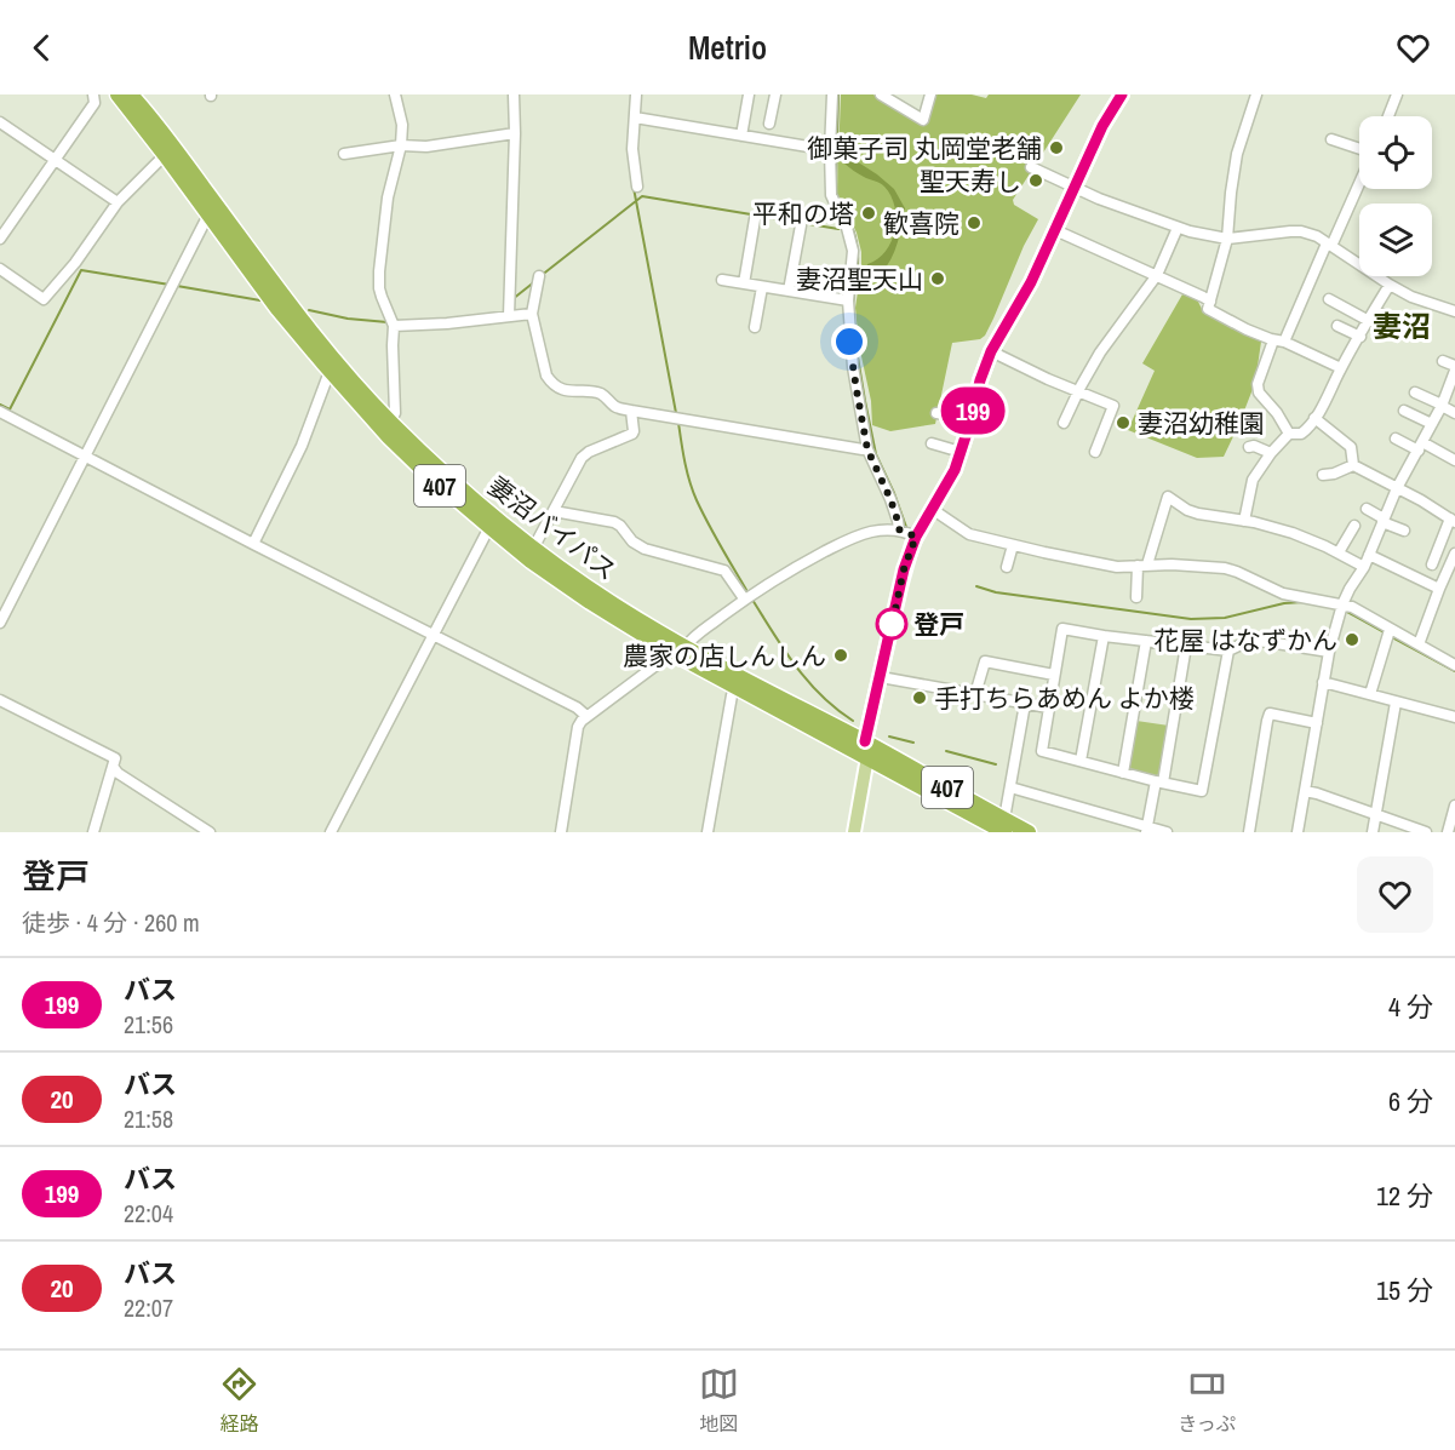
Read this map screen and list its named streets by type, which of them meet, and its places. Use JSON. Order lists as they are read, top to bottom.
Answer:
{
  "streets": {
    "highway": ["407", "妻沼バイパス"]
  },
  "districts": ["妻沼"],
  "places": [
    "御菓子司 丸岡堂老舗",
    "聖天寿し",
    "平和の塔",
    "歓喜院",
    "妻沼聖天山",
    "妻沼幼稚園",
    "登戸",
    "花屋 はなずかん",
    "農家の店しんしん",
    "手打ちらあめん よか楼"
  ],
  "lines": ["bus line 199"],
  "page": {
    "header": "Metrio",
    "on_map": "199",
    "heading": ["登戸", "徒歩 · 4 分 · 260 m"],
    "list": [
      {
        "mark": "199",
        "name": "バス",
        "note": "21:56",
        "value": "4 分"
      },
      {
        "mark": "20",
        "name": "バス",
        "note": "21:58",
        "value": "6 分"
      },
      {
        "mark": "199",
        "name": "バス",
        "note": "22:04",
        "value": "12 分"
      },
      {
        "mark": "20",
        "name": "バス",
        "note": "22:07",
        "value": "15 分"
      }
    ],
    "tabs": ["経路", "地図", "きっぷ"]
  }
}
